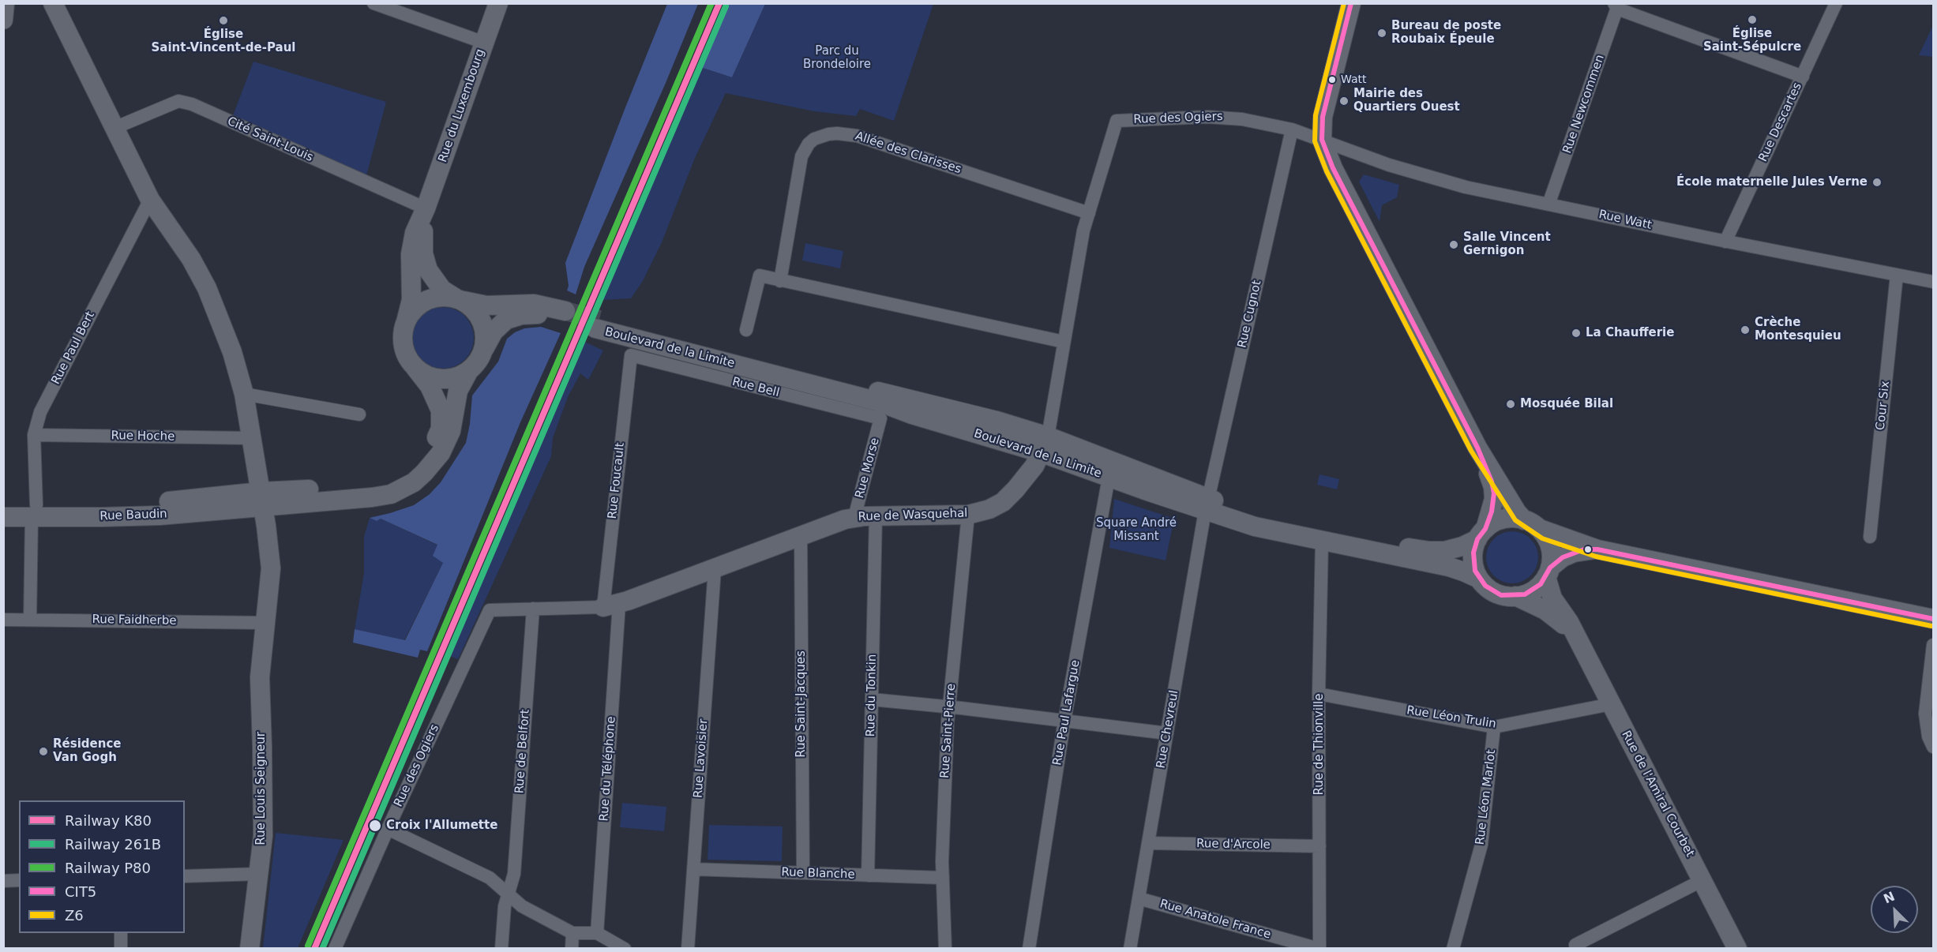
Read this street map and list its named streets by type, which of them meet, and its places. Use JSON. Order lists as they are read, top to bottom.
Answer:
{
  "streets": {
    "main road": [
      "Rue du Luxembourg",
      "Boulevard de la Limite",
      "Rue Baudin",
      "Rue de Wasquehal",
      "Rue Louis Seigneur",
      "Rue de l'Amiral Courbet"
    ],
    "street": [
      "Rue Newcommen",
      "Rue des Ogiers",
      "Rue Descartes",
      "Cité Saint-Louis",
      "Allée des Clarisses",
      "Rue Watt",
      "Rue Cugnot",
      "Rue Paul Bert",
      "Rue Bell",
      "Cour Six",
      "Rue Hoche",
      "Rue Morse",
      "Rue Foucault",
      "Rue Faidherbe",
      "Rue du Tonkin",
      "Rue Saint-Jacques",
      "Rue Paul Lafargue",
      "Rue Léon Trulin",
      "Rue Chevreul",
      "Rue Saint-Pierre",
      "Rue de Thionville",
      "Rue de Belfort",
      "Rue Lavoisier",
      "Rue du Téléphone",
      "Rue Léon Marlot",
      "Rue d'Arcole",
      "Rue Blanche",
      "Rue Anatole France"
    ]
  },
  "crossings": [
    ["Rue Newcommen", "Rue Watt"],
    ["Rue du Luxembourg", "Cité Saint-Louis"],
    ["Rue des Ogiers", "Rue Watt"],
    ["Rue des Ogiers", "Rue Cugnot"],
    ["Rue des Ogiers", "Rue de Wasquehal"],
    ["Rue Descartes", "Rue Watt"],
    ["Cité Saint-Louis", "Rue Louis Seigneur"],
    ["Allée des Clarisses", "Rue de Wasquehal"],
    ["Rue Watt", "Cour Six"],
    ["Rue Cugnot", "Boulevard de la Limite"],
    ["Rue Cugnot", "Rue Chevreul"],
    ["Rue Paul Bert", "Rue Hoche"],
    ["Rue Paul Bert", "Rue Baudin"],
    ["Rue Paul Bert", "Rue Faidherbe"],
    ["Rue Paul Bert", "Rue Louis Seigneur"],
    ["Boulevard de la Limite", "Rue de Wasquehal"],
    ["Boulevard de la Limite", "Rue Paul Lafargue"],
    ["Boulevard de la Limite", "Rue Chevreul"],
    ["Boulevard de la Limite", "Rue de Thionville"],
    ["Boulevard de la Limite", "Rue de l'Amiral Courbet"],
    ["Rue Bell", "Rue Morse"],
    ["Rue Bell", "Rue Foucault"],
    ["Rue Hoche", "Rue Louis Seigneur"],
    ["Rue Morse", "Rue de Wasquehal"],
    ["Rue Foucault", "Rue de Wasquehal"],
    ["Rue Foucault", "Rue du Téléphone"],
    ["Rue Baudin", "Rue Louis Seigneur"],
    ["Rue de Wasquehal", "Rue du Tonkin"],
    ["Rue de Wasquehal", "Rue Saint-Jacques"],
    ["Rue de Wasquehal", "Rue Saint-Pierre"],
    ["Rue de Wasquehal", "Rue de Belfort"],
    ["Rue de Wasquehal", "Rue Lavoisier"],
    ["Rue de Wasquehal", "Rue du Téléphone"],
    ["Rue Faidherbe", "Rue Louis Seigneur"],
    ["Rue du Tonkin", "Rue Blanche"],
    ["Rue Saint-Jacques", "Rue Blanche"],
    ["Rue Léon Trulin", "Rue de Thionville"],
    ["Rue Léon Trulin", "Rue de l'Amiral Courbet"],
    ["Rue Léon Trulin", "Rue Léon Marlot"],
    ["Rue Chevreul", "Rue d'Arcole"],
    ["Rue Chevreul", "Rue Anatole France"],
    ["Rue Saint-Pierre", "Rue Blanche"],
    ["Rue de Thionville", "Rue d'Arcole"],
    ["Rue de Thionville", "Rue Anatole France"],
    ["Rue Lavoisier", "Rue Blanche"]
  ],
  "parks": ["Parc du Brondeloire", "Square André Missant"],
  "places": [
    "Église Saint-Sépulcre",
    "Église Saint-Vincent-de-Paul",
    "Bureau de poste Roubaix Épeule",
    "Watt",
    "Mairie des Quartiers Ouest",
    "École maternelle Jules Verne",
    "Salle Vincent Gernigon",
    "Crèche Montesquieu",
    "La Chaufferie",
    "Mosquée Bilal",
    "Résidence Van Gogh",
    "Croix l'Allumette"
  ],
  "lines": [
    "rail line K80",
    "rail line P80",
    "transit line CIT5",
    "transit line Z6",
    "rail line 261B"
  ],
  "legend": [
    "Railway K80",
    "Railway 261B",
    "Railway P80",
    "CIT5",
    "Z6"
  ],
  "north": "top left"
}
